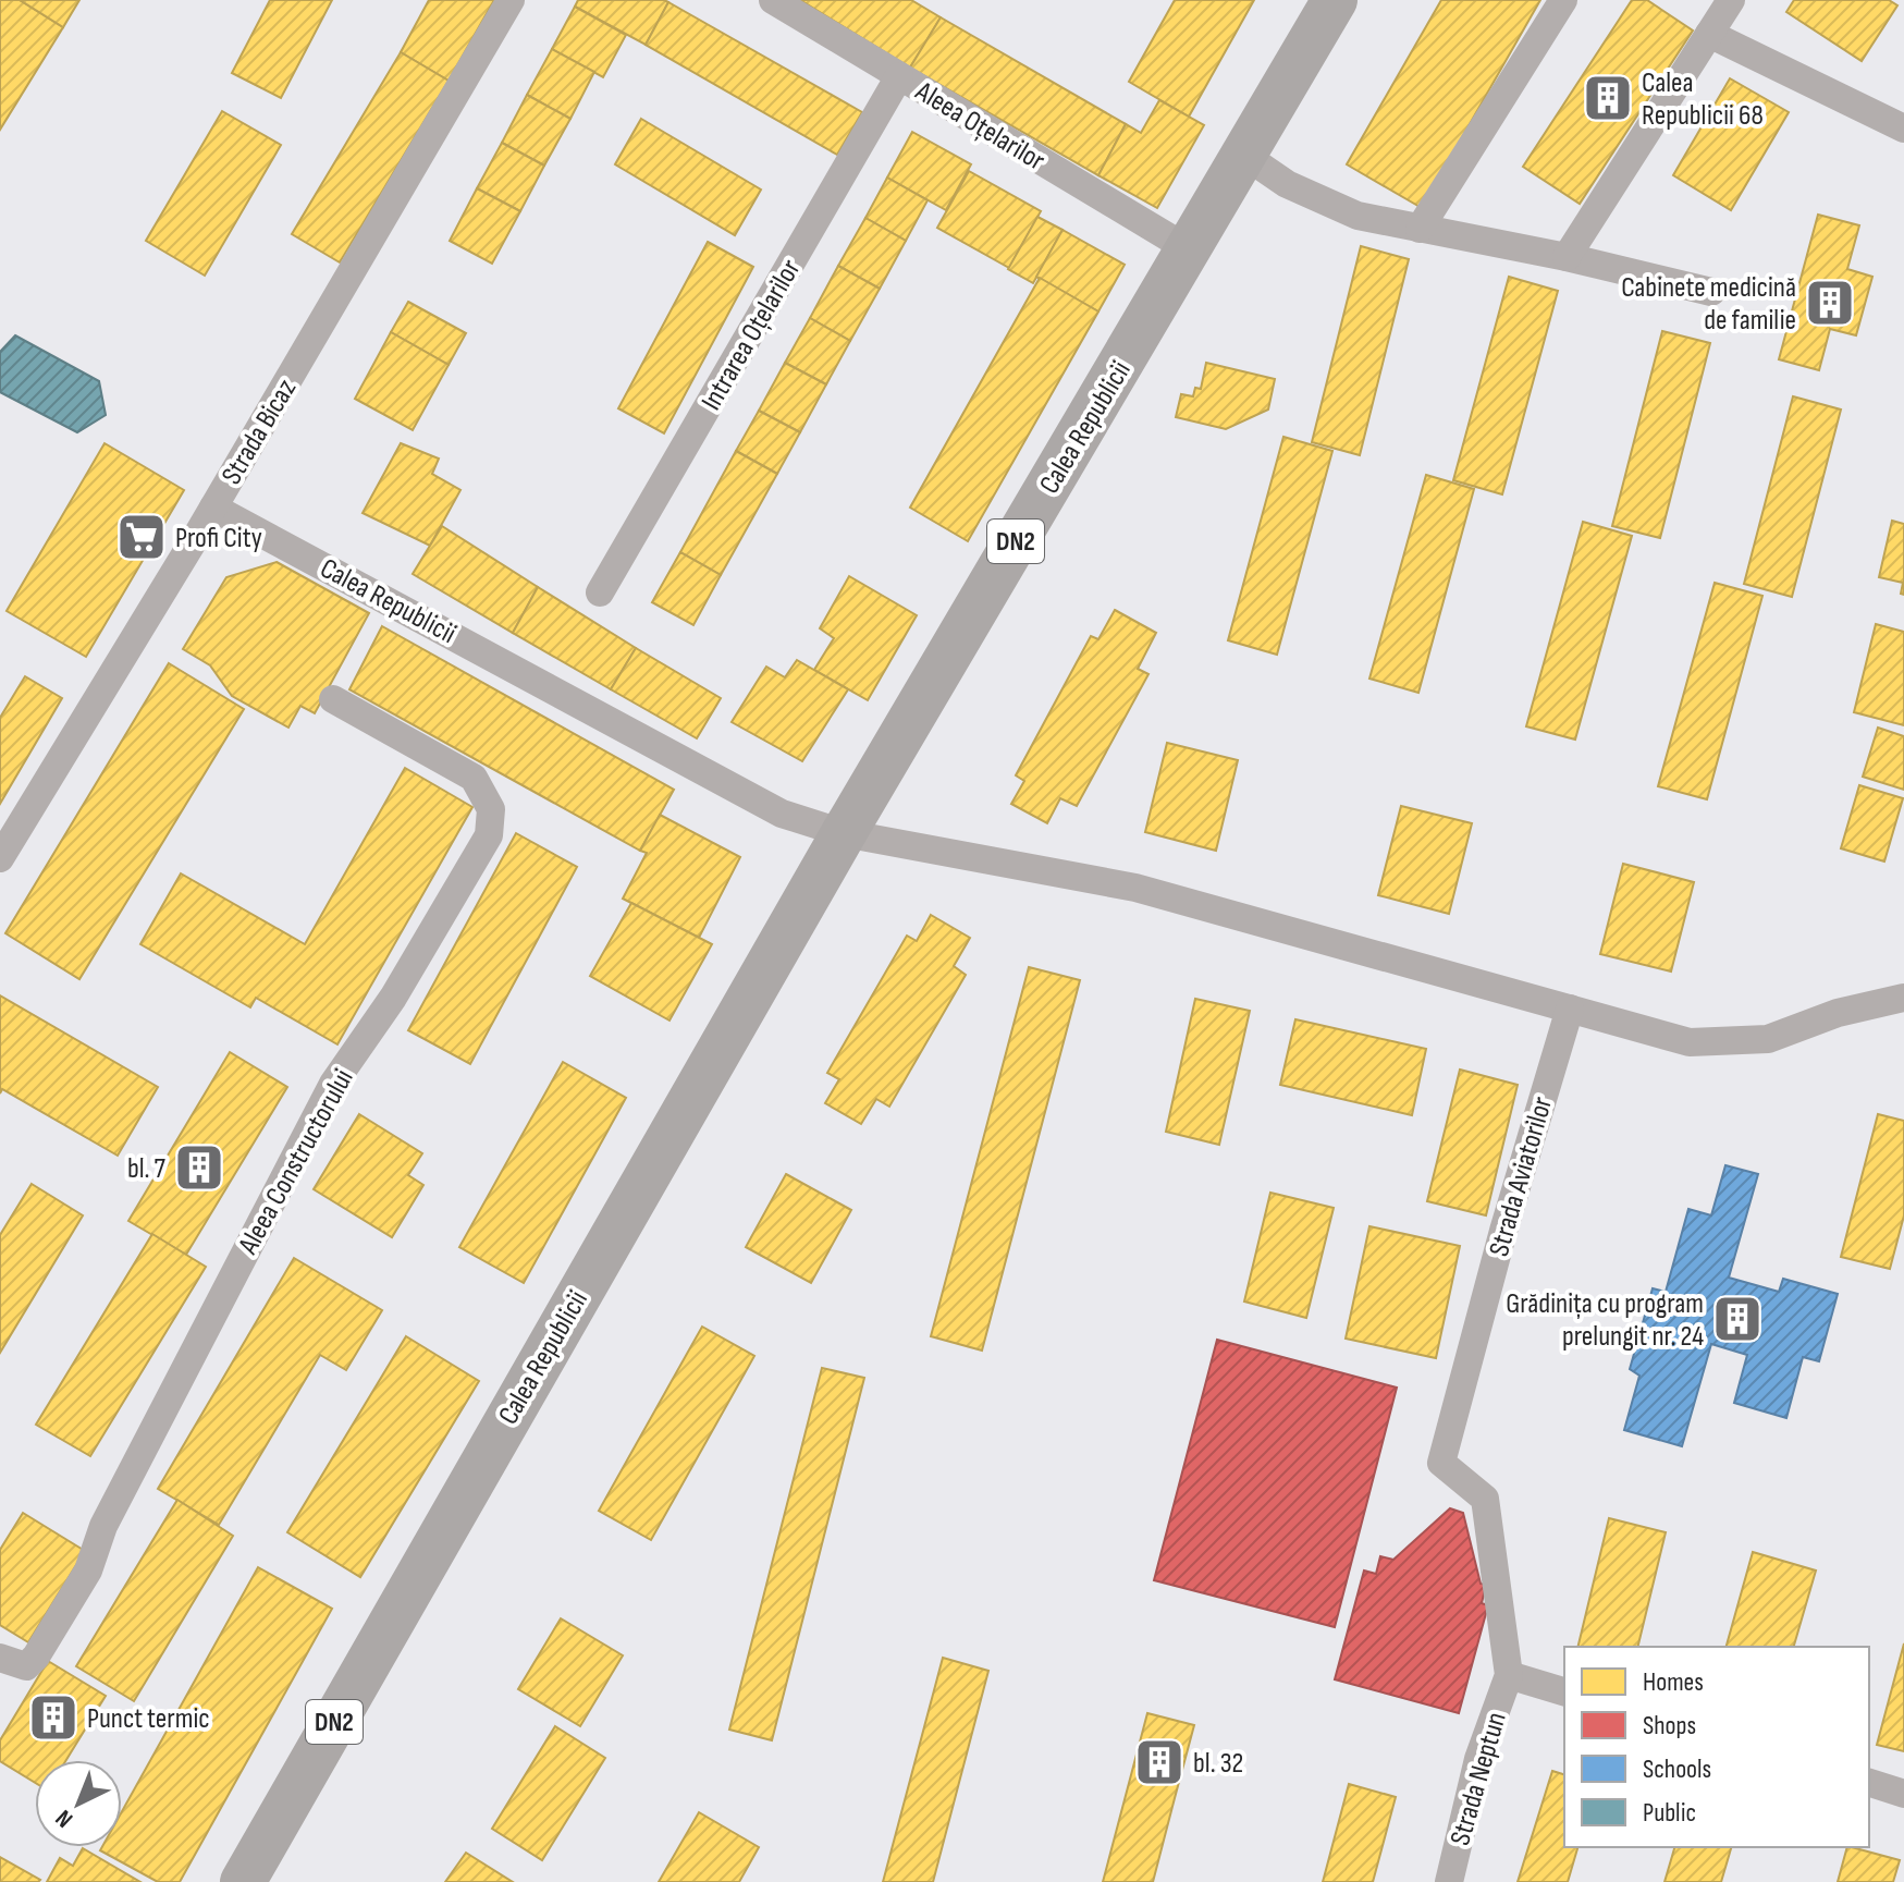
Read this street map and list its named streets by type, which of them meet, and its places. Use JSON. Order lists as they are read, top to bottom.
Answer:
{
  "streets": {
    "main road": ["Calea Republicii", "DN2"],
    "street": [
      "Aleea Oțelarilor",
      "Intrarea Oțelarilor",
      "Strada Bicaz",
      "Aleea Constructorului",
      "Strada Aviatorilor",
      "Strada Neptun"
    ]
  },
  "crossings": [
    ["Aleea Oțelarilor", "Intrarea Oțelarilor"],
    ["Aleea Oțelarilor", "Calea Republicii"],
    ["Calea Republicii", "Strada Bicaz"],
    ["Strada Aviatorilor", "Strada Neptun"]
  ],
  "places": {
    "building": [
      "Calea Republicii 68",
      "Cabinete medicină de familie",
      "bl. 7",
      "Grădinița cu program prelungit nr. 24",
      "Punct termic",
      "bl. 32"
    ],
    "supermarket": ["Profi City"]
  },
  "legend": [
    "Homes",
    "Shops",
    "Schools",
    "Public"
  ],
  "north": "bottom left"
}
